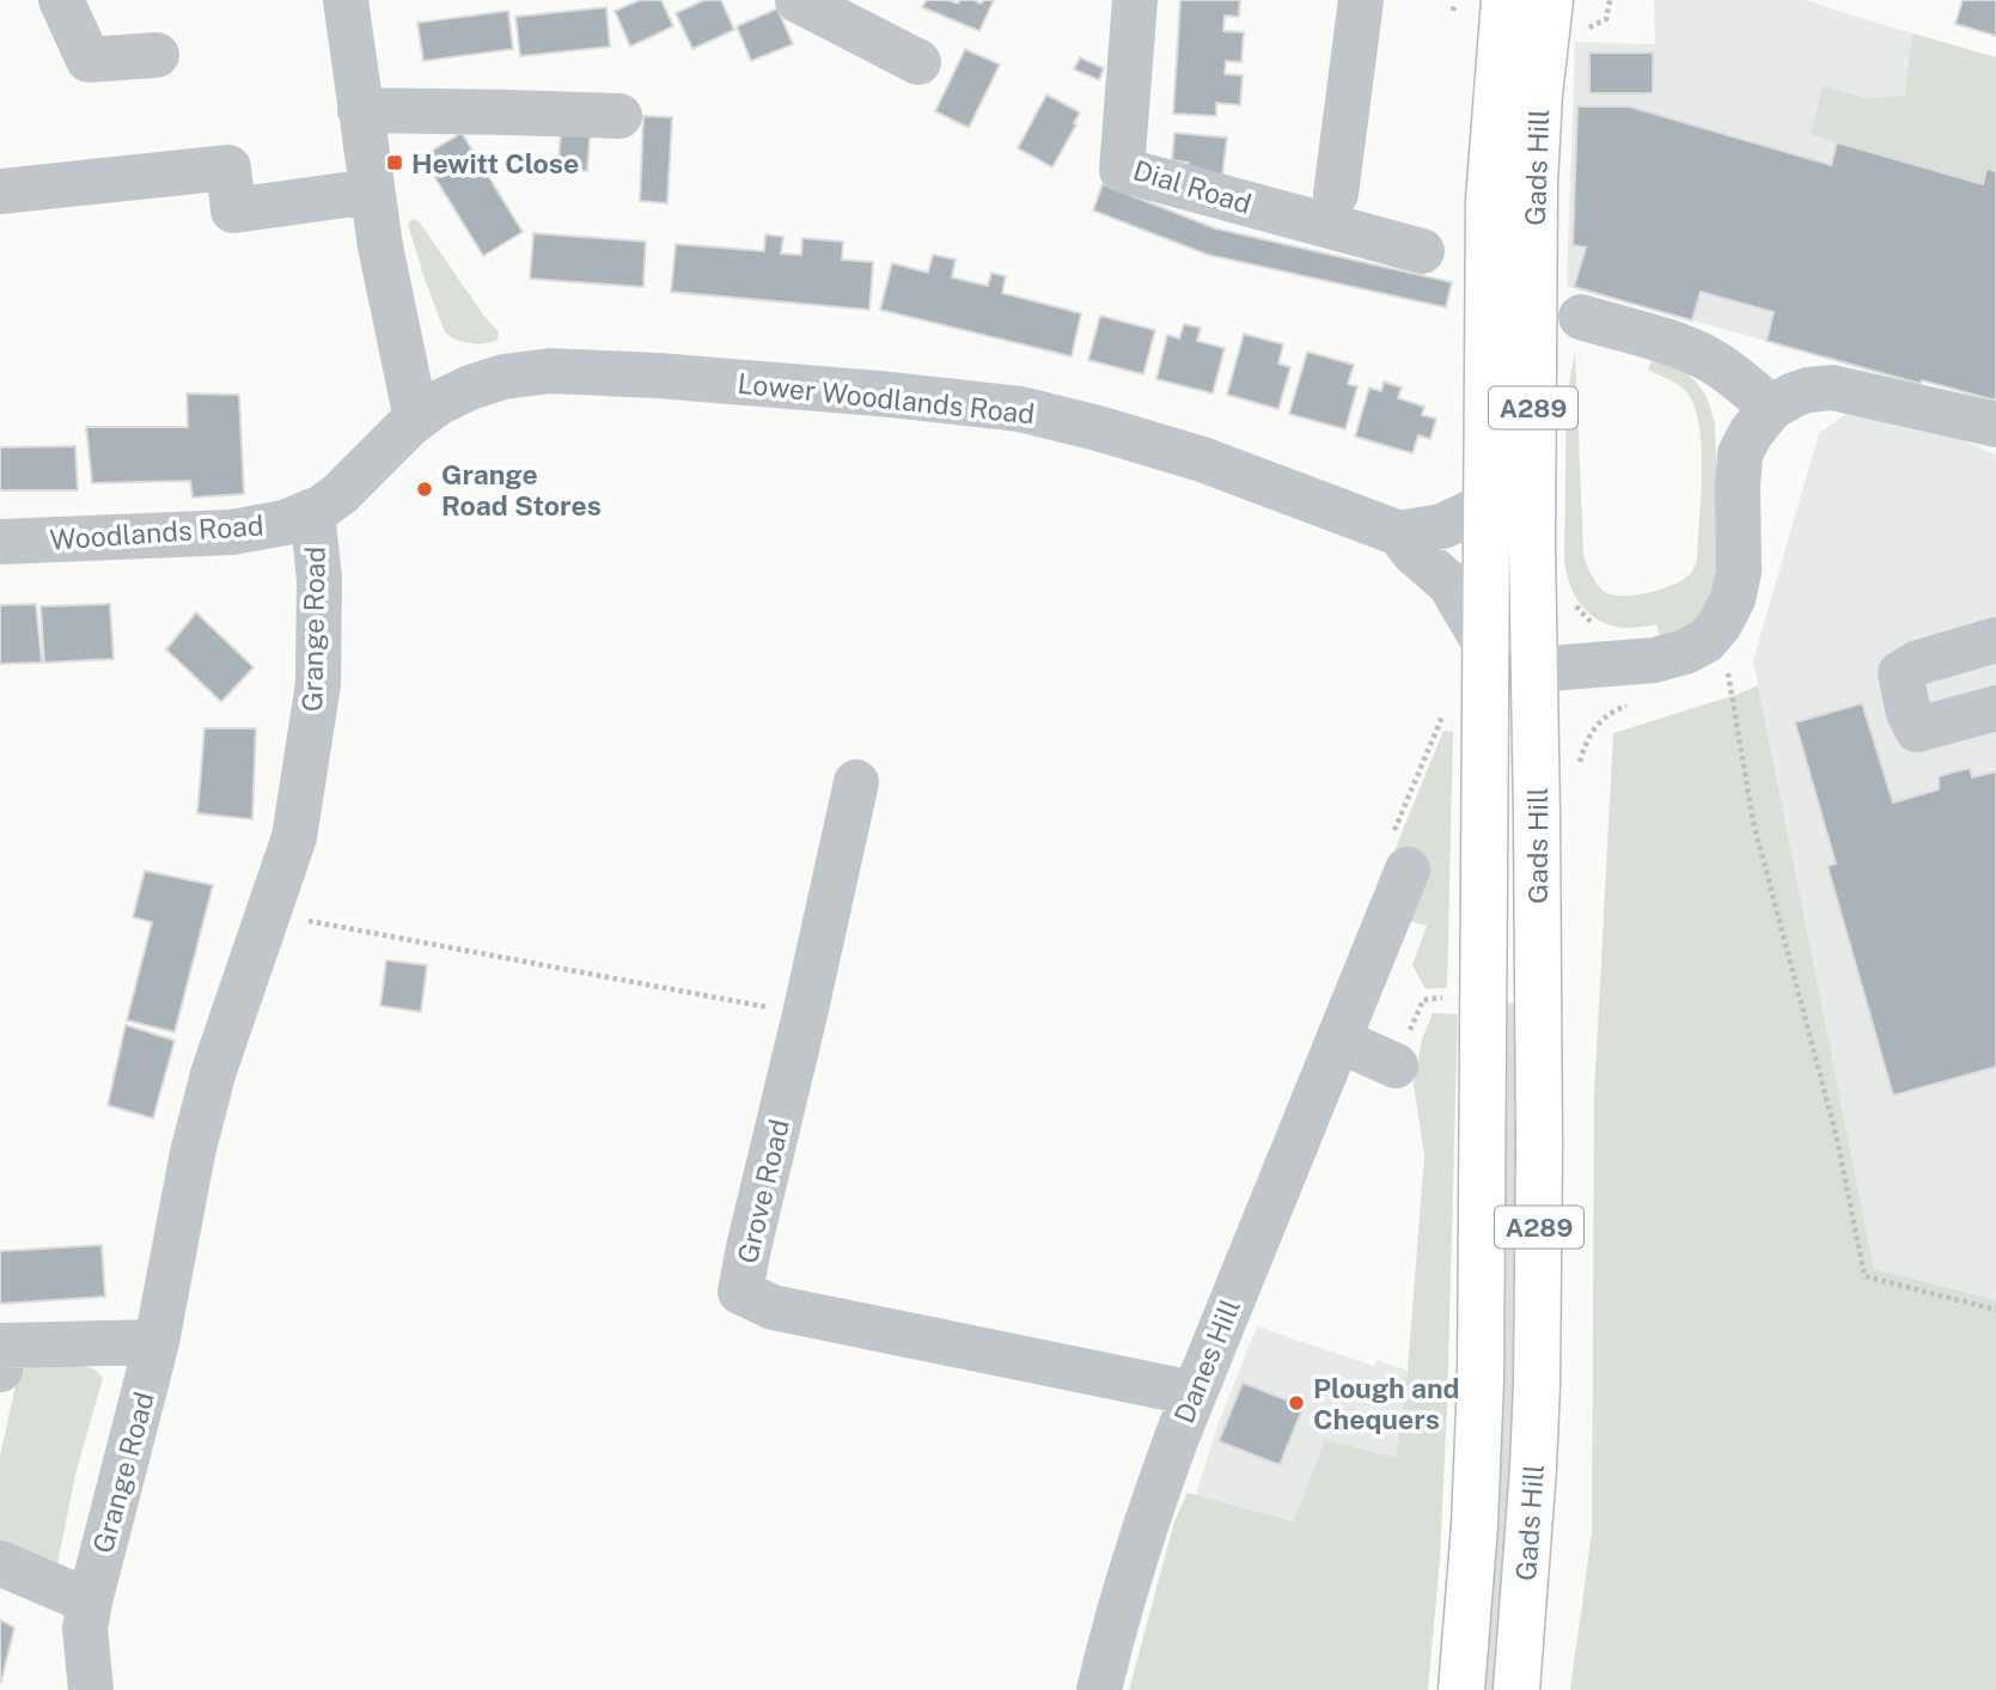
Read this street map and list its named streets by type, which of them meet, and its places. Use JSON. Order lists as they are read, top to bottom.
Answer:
{
  "streets": {
    "main road": ["Gads Hill", "A289"],
    "street": [
      "Dial Road",
      "Lower Woodlands Road",
      "Woodlands Road",
      "Grange Road",
      "Grove Road",
      "Danes Hill"
    ]
  },
  "crossings": [
    ["Gads Hill", "Lower Woodlands Road"],
    ["Lower Woodlands Road", "Grange Road"],
    ["Woodlands Road", "Grange Road"],
    ["Grove Road", "Danes Hill"]
  ],
  "places": {
    "transit": ["Hewitt Close"],
    "other": ["Grange Road Stores", "Plough and Chequers"]
  }
}
